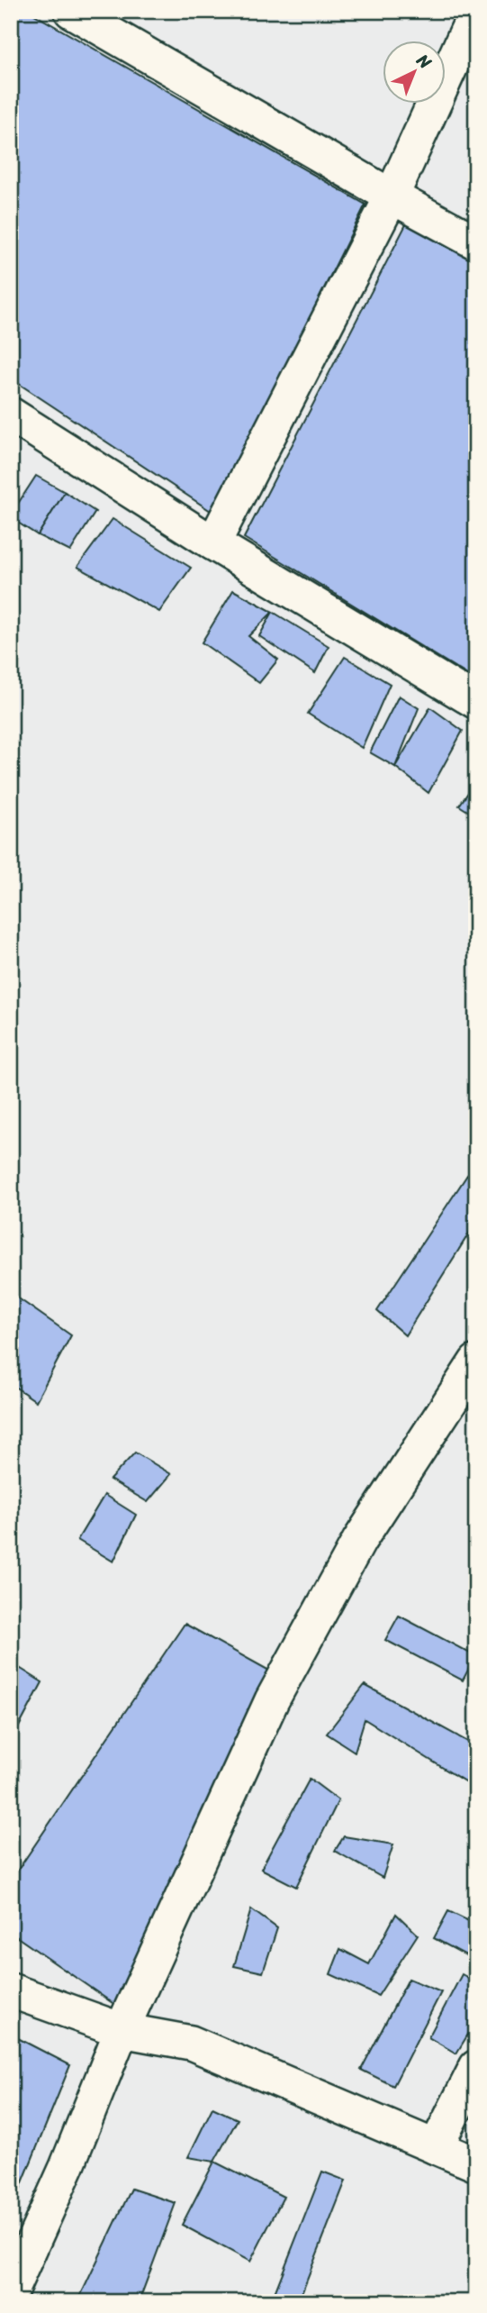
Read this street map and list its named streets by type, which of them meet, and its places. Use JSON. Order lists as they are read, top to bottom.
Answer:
{
  "north": "top right"
}
